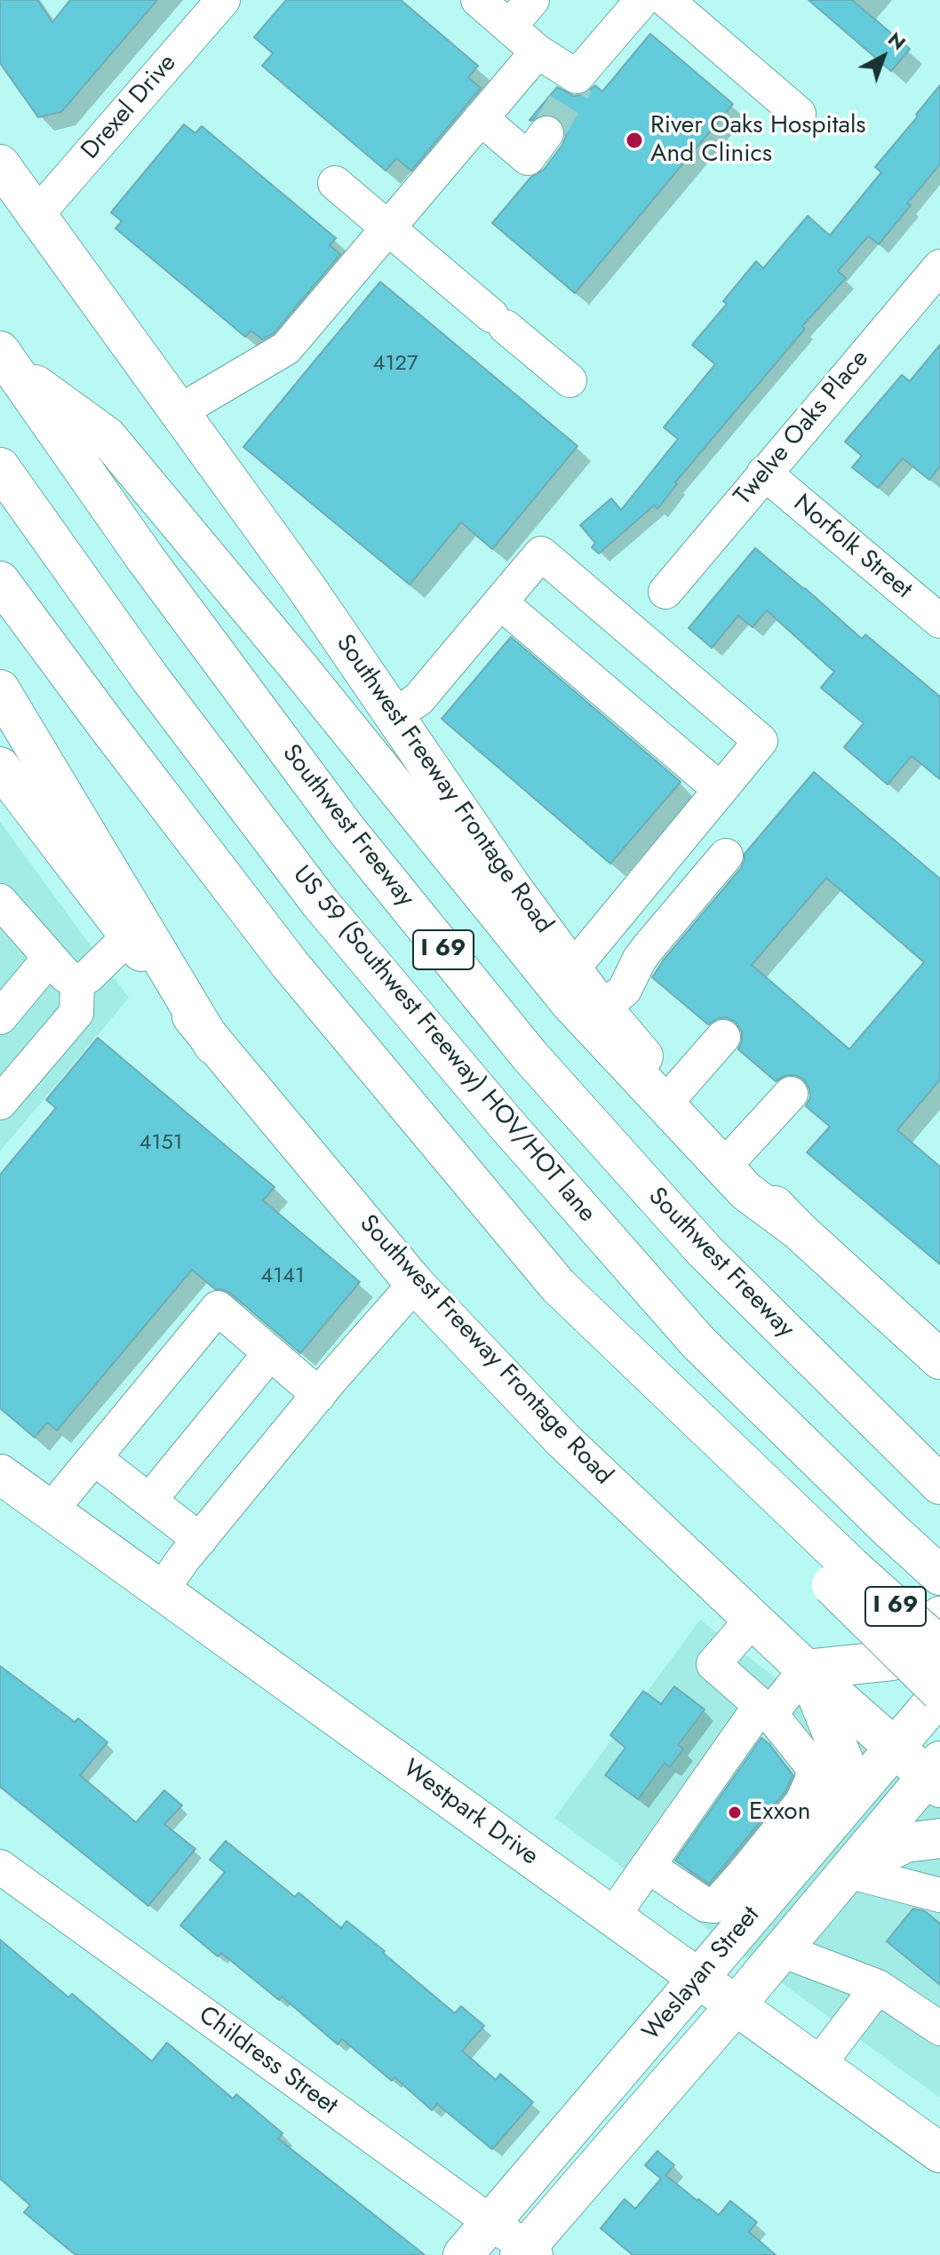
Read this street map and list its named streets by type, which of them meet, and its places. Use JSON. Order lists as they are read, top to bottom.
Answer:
{
  "streets": {
    "main road": [
      "Southwest Freeway Frontage Road",
      "Southwest Freeway",
      "I 69",
      "US 59 (Southwest Freeway) HOV/HOT lane",
      "Westpark Drive",
      "Weslayan Street"
    ],
    "street": [
      "Drexel Drive",
      "Twelve Oaks Place",
      "Norfolk Street",
      "Childress Street"
    ]
  },
  "crossings": [
    ["Drexel Drive", "Southwest Freeway Frontage Road"],
    ["Twelve Oaks Place", "Norfolk Street"],
    ["Southwest Freeway Frontage Road", "Weslayan Street"],
    ["Westpark Drive", "Weslayan Street"],
    ["Weslayan Street", "Childress Street"]
  ],
  "places": ["River Oaks Hospitals And Clinics", "Exxon"],
  "house_numbers": ["4127", "4151", "4141"],
  "north": "top right"
}
